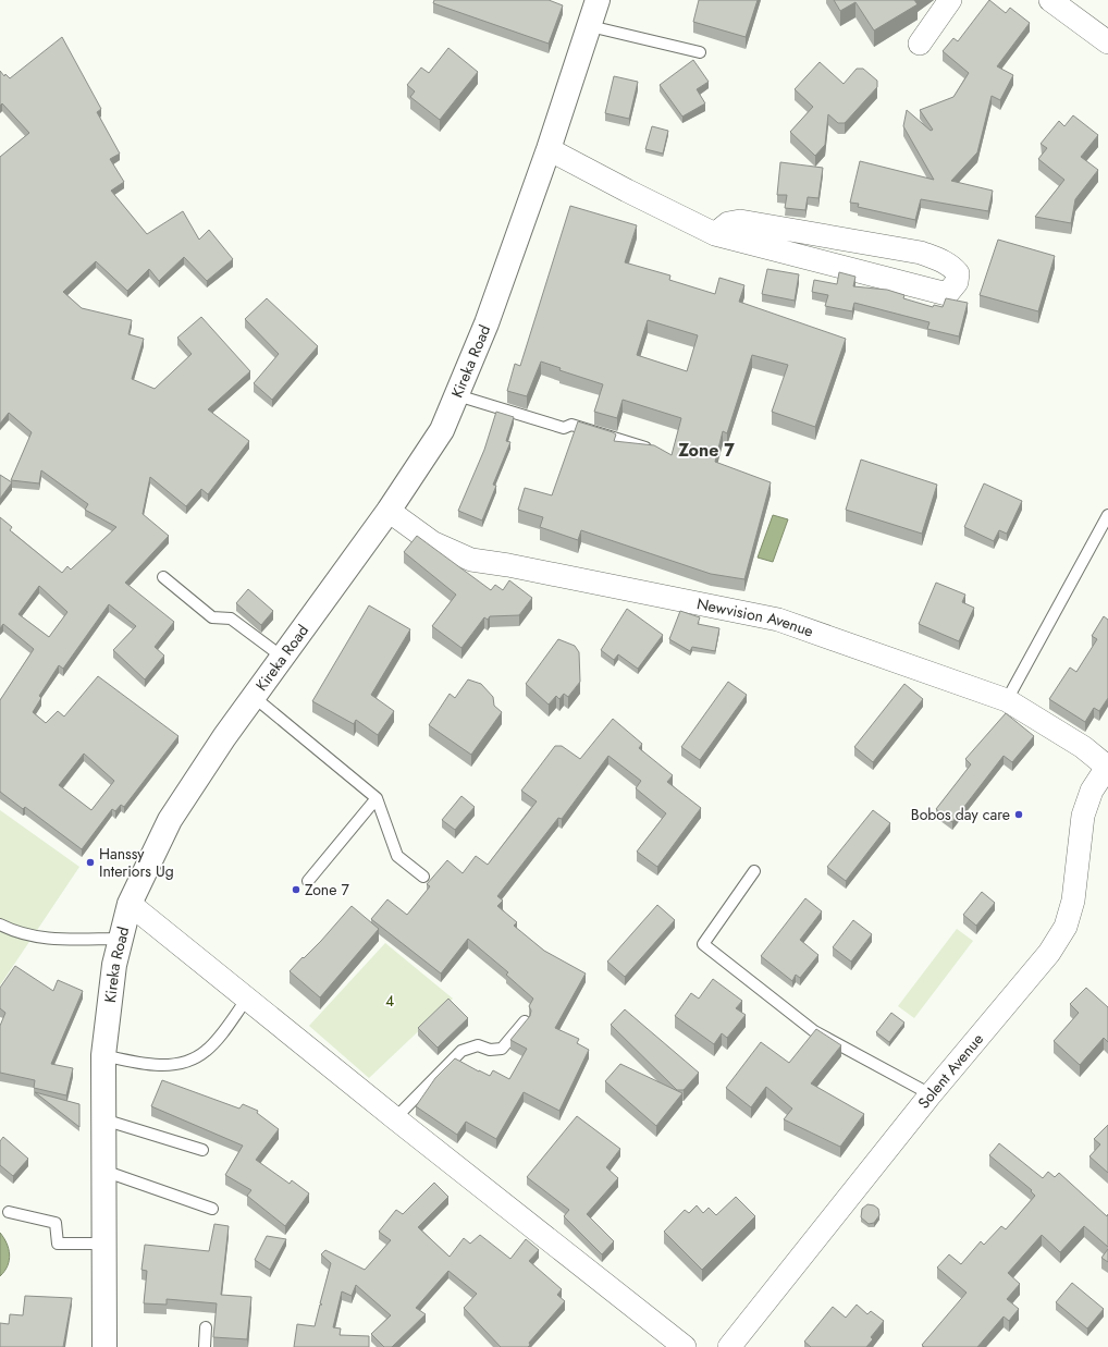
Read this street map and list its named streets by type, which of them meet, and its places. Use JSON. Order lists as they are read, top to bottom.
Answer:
{
  "streets": {
    "main road": ["Kireka Road"],
    "street": ["Newvision Avenue", "Solent Avenue"]
  },
  "crossings": [
    ["Kireka Road", "Newvision Avenue"],
    ["Newvision Avenue", "Solent Avenue"]
  ],
  "districts": ["Zone 7"],
  "parks": ["4"],
  "places": ["Bobos day care", "Hanssy Interiors Ug", "Zone 7"]
}
